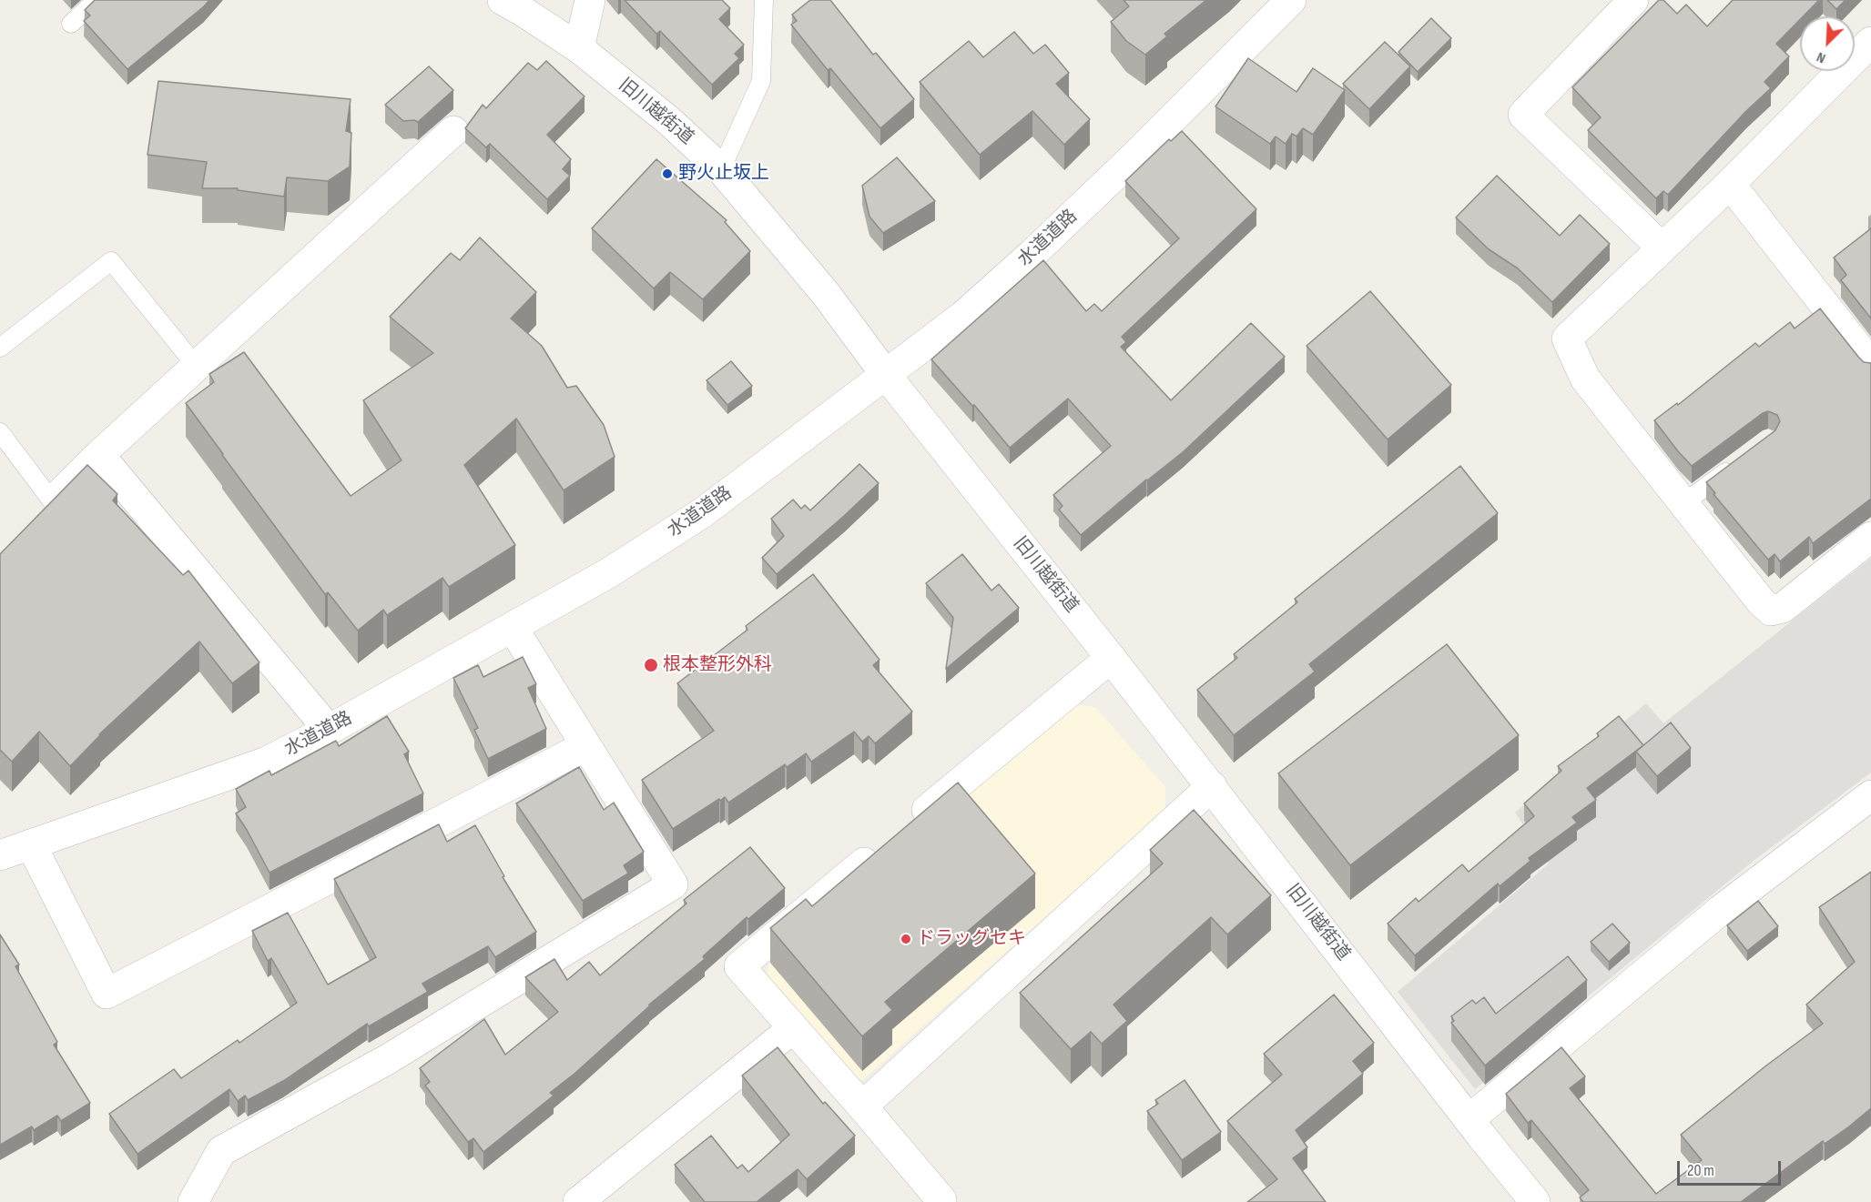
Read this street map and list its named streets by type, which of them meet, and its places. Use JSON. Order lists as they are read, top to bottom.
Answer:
{
  "streets": {
    "street": ["旧川越街道", "水道道路"]
  },
  "crossings": [
    ["旧川越街道", "水道道路"]
  ],
  "places": ["野火止坂上", "根本整形外科", "ドラッグセキ"],
  "scale_bar": "20 m",
  "north": "bottom left"
}
